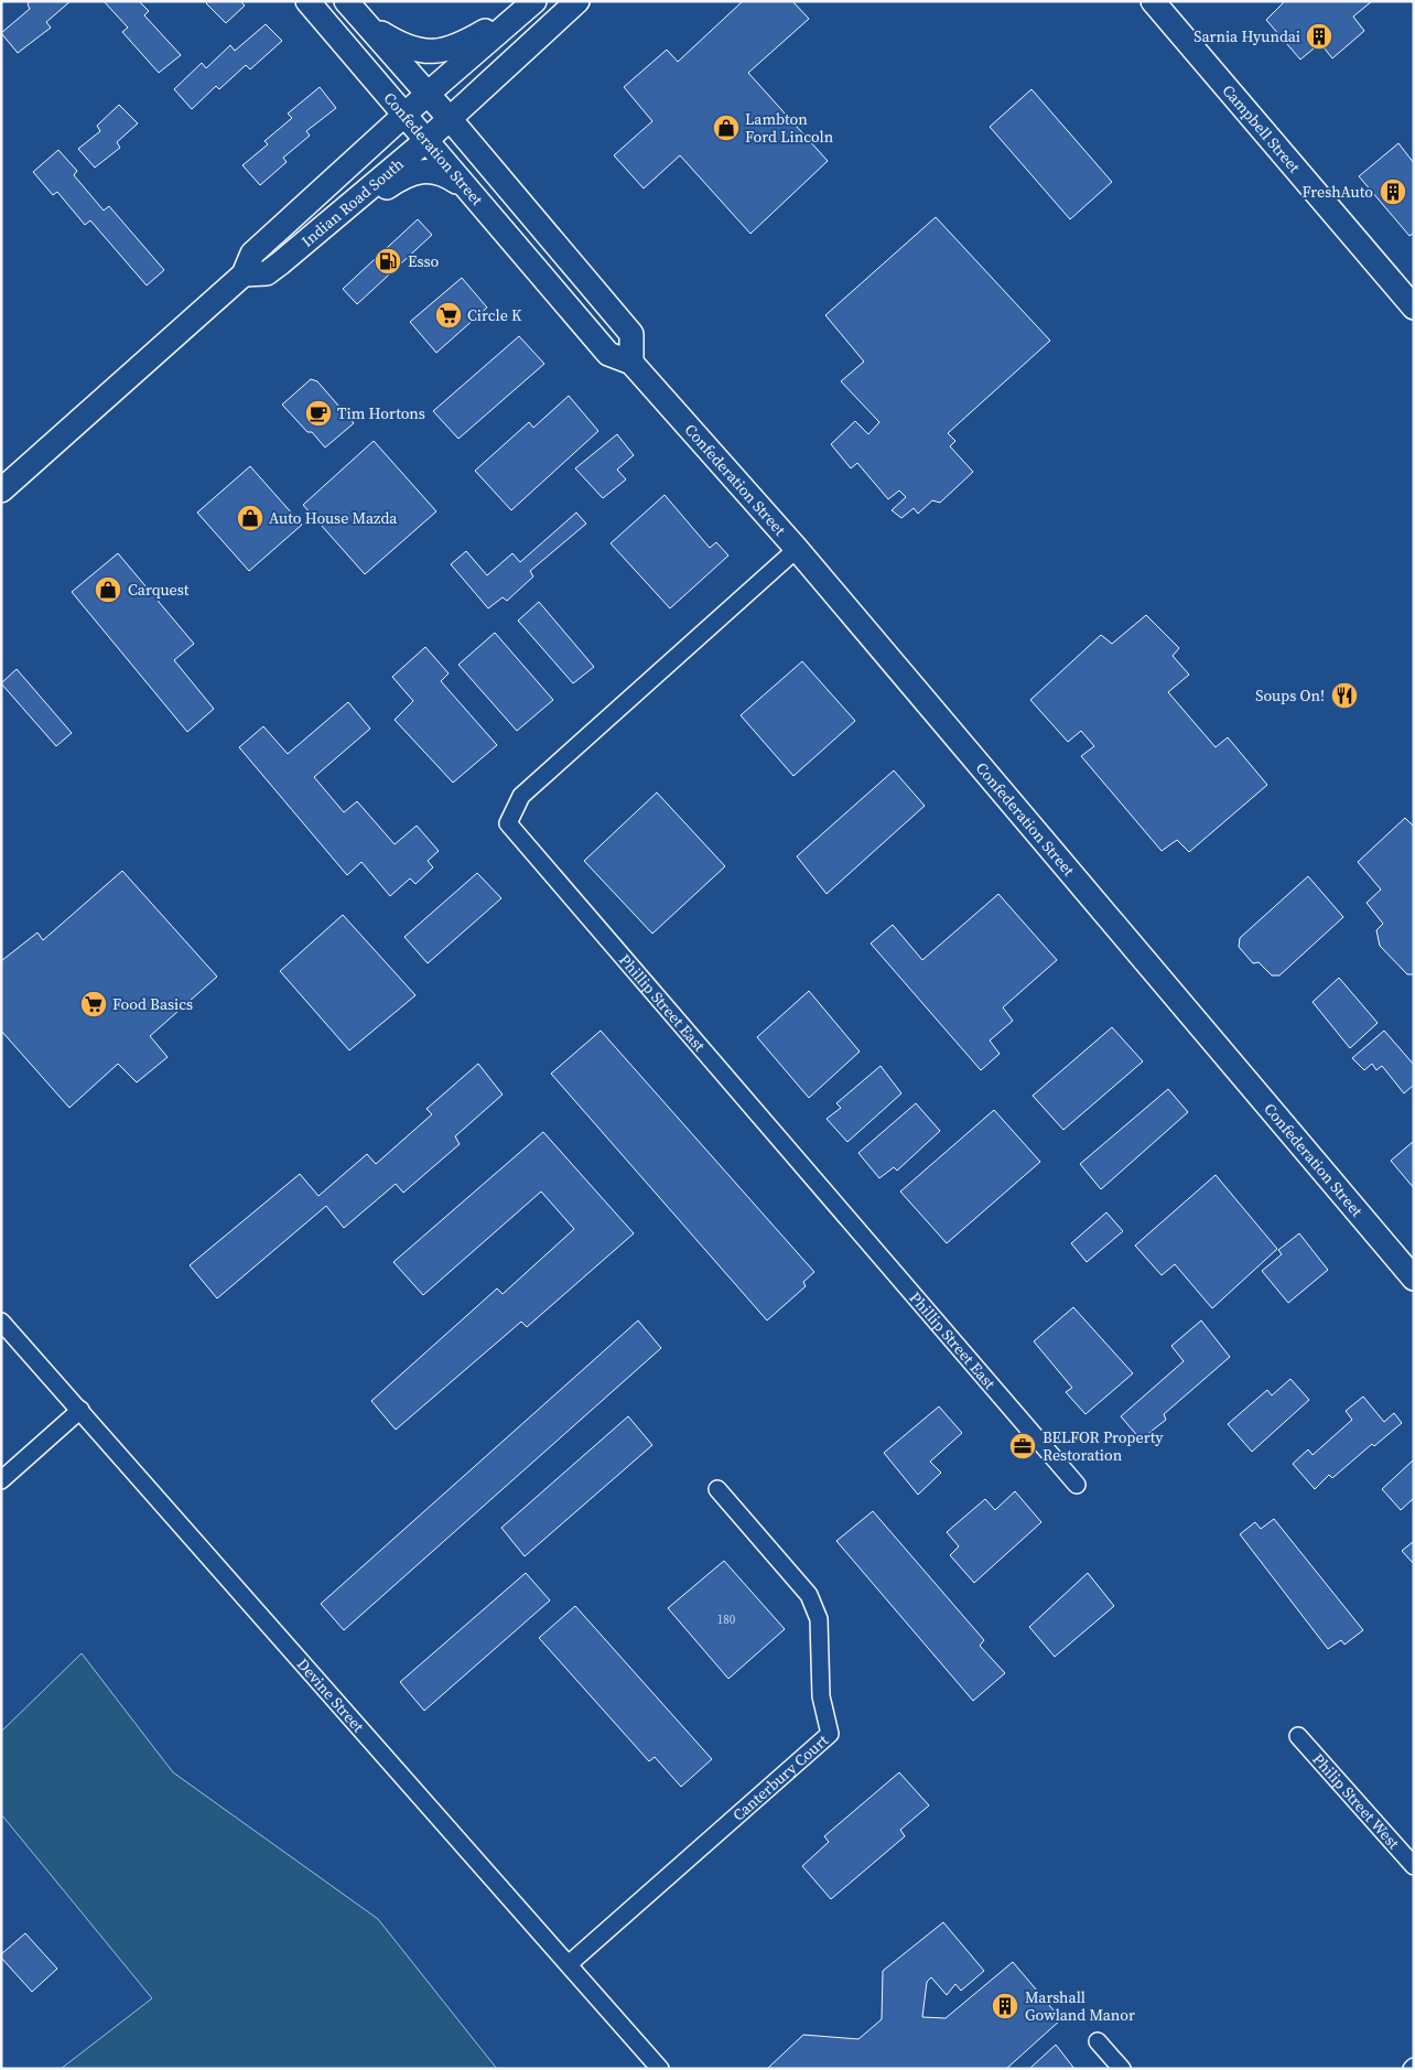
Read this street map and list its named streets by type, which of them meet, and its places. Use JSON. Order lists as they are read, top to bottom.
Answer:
{
  "streets": {
    "main road": ["Campbell Street", "Confederation Street", "Indian Road South"],
    "street": [
      "Phillip Street East",
      "Devine Street",
      "Canterbury Court",
      "Philip Street West"
    ]
  },
  "crossings": [
    ["Confederation Street", "Indian Road South"],
    ["Confederation Street", "Phillip Street East"],
    ["Devine Street", "Canterbury Court"]
  ],
  "places": {
    "building": ["Sarnia Hyundai", "FreshAuto", "Marshall Gowland Manor"],
    "shop": ["Lambton Ford Lincoln", "Auto House Mazda", "Carquest"],
    "fuel station": ["Esso"],
    "supermarket": ["Circle K", "Food Basics"],
    "cafe": ["Tim Hortons"],
    "restaurant": ["Soups On!"],
    "office": ["BELFOR Property Restoration"]
  },
  "house_numbers": ["180"]
}
